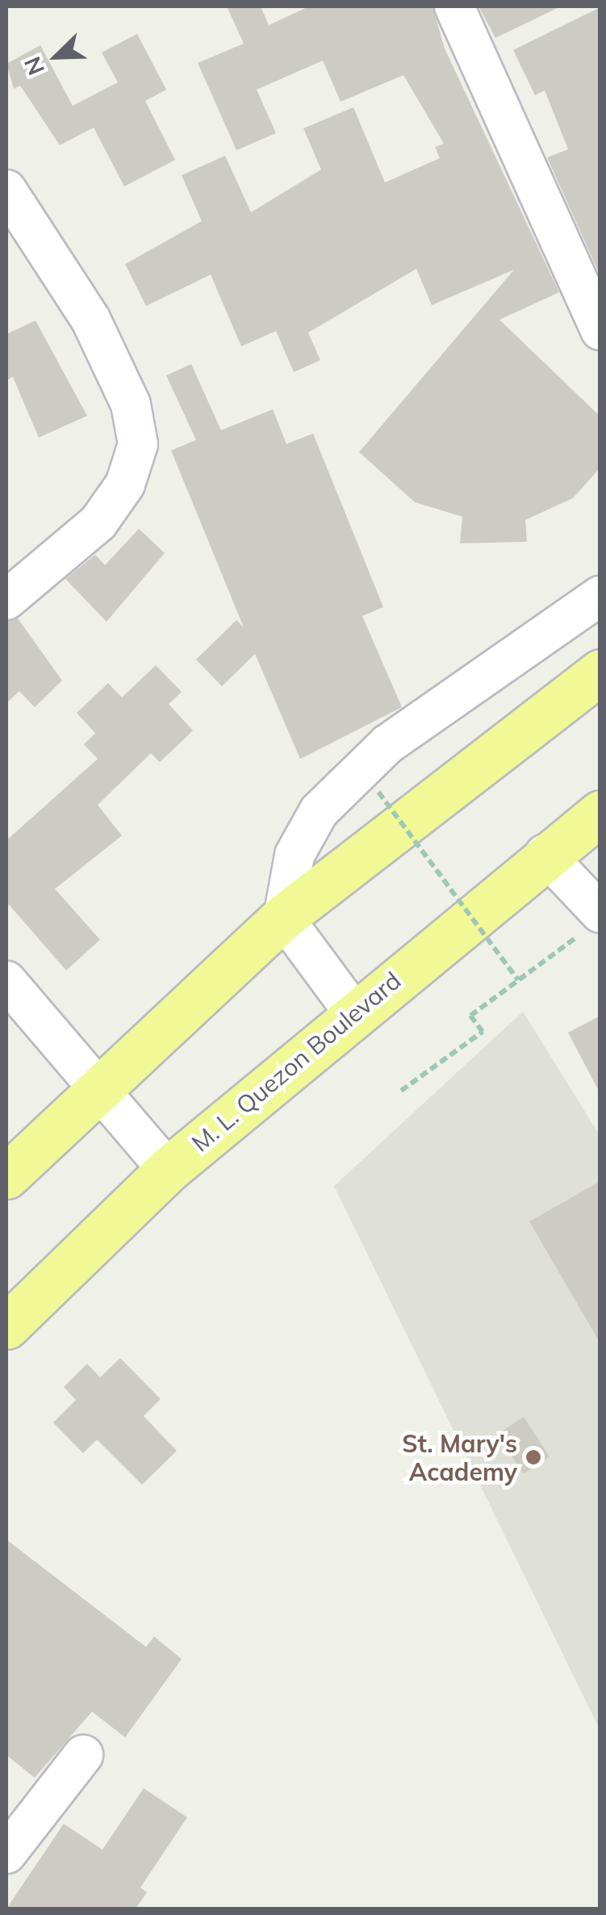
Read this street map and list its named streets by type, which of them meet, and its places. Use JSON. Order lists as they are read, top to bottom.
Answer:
{
  "streets": {
    "highway": ["M. L. Quezon Boulevard"]
  },
  "places": ["St. Mary's Academy"],
  "north": "bottom left"
}
